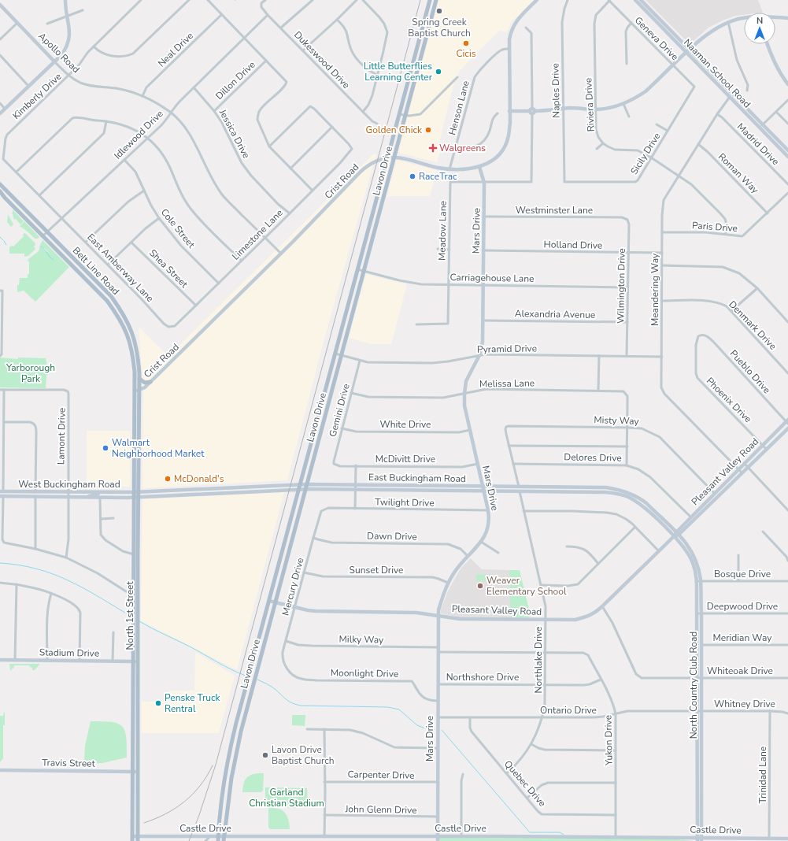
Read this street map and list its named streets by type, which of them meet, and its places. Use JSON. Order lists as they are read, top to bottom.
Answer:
{
  "streets": {
    "main road": [
      "Apollo Road",
      "Naaman School Road",
      "Lavon Drive",
      "Crist Road",
      "Mars Drive",
      "Belt Line Road",
      "Pleasant Valley Road",
      "East Buckingham Road",
      "West Buckingham Road",
      "North 1st Street",
      "Stadium Drive",
      "North Country Club Road",
      "Travis Street",
      "Castle Drive"
    ],
    "street": [
      "Geneva Drive",
      "Neal Drive",
      "Dukeswood Drive",
      "Dillon Drive",
      "Naples Drive",
      "Kimberly Drive",
      "Riviera Drive",
      "Henson Lane",
      "Jessica Drive",
      "Idlewood Drive",
      "Madrid Drive",
      "Sicily Drive",
      "Roman Way",
      "Westminster Lane",
      "Paris Drive",
      "Cole Street",
      "Meadow Lane",
      "Limestone Lane",
      "Holland Drive",
      "East Amberway Lane",
      "Shea Street",
      "Carriagehouse Lane",
      "Wilmington Drive",
      "Meandering Way",
      "Alexandria Avenue",
      "Denmark Drive",
      "Pyramid Drive",
      "Pueblo Drive",
      "Melissa Lane",
      "Phoenix Drive",
      "Gemini Drive",
      "Misty Way",
      "White Drive",
      "Lamont Drive",
      "Delores Drive",
      "McDivitt Drive",
      "Twilight Drive",
      "Dawn Drive",
      "Sunset Drive",
      "Bosque Drive",
      "Mercury Drive",
      "Deepwood Drive",
      "Meridian Way",
      "Milky Way",
      "Northlake Drive",
      "Whiteoak Drive",
      "Moonlight Drive",
      "Northshore Drive",
      "Whitney Drive",
      "Ontario Drive",
      "Yukon Drive",
      "Carpenter Drive",
      "Trinidad Lane",
      "Quebec Drive",
      "John Glenn Drive"
    ]
  },
  "crossings": [
    ["Geneva Drive", "Riviera Drive"],
    ["Geneva Drive", "Sicily Drive"],
    ["Neal Drive", "Apollo Road"],
    ["Apollo Road", "Kimberly Drive"],
    ["Apollo Road", "Idlewood Drive"],
    ["Apollo Road", "Crist Road"],
    ["Apollo Road", "Limestone Lane"],
    ["Dukeswood Drive", "Idlewood Drive"],
    ["Naaman School Road", "Meandering Way"],
    ["Dillon Drive", "Jessica Drive"],
    ["Naples Drive", "Sicily Drive"],
    ["Kimberly Drive", "East Amberway Lane"],
    ["Riviera Drive", "Sicily Drive"],
    ["Riviera Drive", "Paris Drive"],
    ["Riviera Drive", "Meandering Way"],
    ["Henson Lane", "Crist Road"],
    ["Jessica Drive", "Idlewood Drive"],
    ["Jessica Drive", "Limestone Lane"],
    ["Idlewood Drive", "Cole Street"],
    ["Idlewood Drive", "East Amberway Lane"],
    ["Idlewood Drive", "Belt Line Road"],
    ["Madrid Drive", "Meandering Way"],
    ["Lavon Drive", "Crist Road"],
    ["Lavon Drive", "Carriagehouse Lane"],
    ["Lavon Drive", "Pyramid Drive"],
    ["Lavon Drive", "Pleasant Valley Road"],
    ["Lavon Drive", "East Buckingham Road"],
    ["Lavon Drive", "Castle Drive"],
    ["Roman Way", "Paris Drive"],
    ["Roman Way", "Meandering Way"],
    ["Crist Road", "Mars Drive"],
    ["Crist Road", "Belt Line Road"],
    ["Crist Road", "North 1st Street"],
    ["Westminster Lane", "Mars Drive"],
    ["Westminster Lane", "Wilmington Drive"],
    ["Paris Drive", "Meandering Way"],
    ["Cole Street", "Limestone Lane"],
    ["Meadow Lane", "Mars Drive"],
    ["Meadow Lane", "Carriagehouse Lane"],
    ["Mars Drive", "Holland Drive"],
    ["Mars Drive", "Carriagehouse Lane"],
    ["Mars Drive", "Alexandria Avenue"],
    ["Mars Drive", "Pyramid Drive"],
    ["Mars Drive", "Melissa Lane"],
    ["Mars Drive", "White Drive"],
    ["Mars Drive", "McDivitt Drive"],
    ["Mars Drive", "Pleasant Valley Road"],
    ["Mars Drive", "East Buckingham Road"],
    ["Mars Drive", "Twilight Drive"],
    ["Mars Drive", "Dawn Drive"],
    ["Mars Drive", "Sunset Drive"],
    ["Mars Drive", "Milky Way"],
    ["Mars Drive", "Moonlight Drive"],
    ["Mars Drive", "Northshore Drive"],
    ["Mars Drive", "Ontario Drive"],
    ["Mars Drive", "Carpenter Drive"],
    ["Mars Drive", "John Glenn Drive"],
    ["Mars Drive", "Castle Drive"],
    ["Limestone Lane", "East Amberway Lane"],
    ["Limestone Lane", "Shea Street"],
    ["Holland Drive", "Wilmington Drive"],
    ["Holland Drive", "Meandering Way"],
    ["Belt Line Road", "North 1st Street"],
    ["Carriagehouse Lane", "Wilmington Drive"],
    ["Wilmington Drive", "Alexandria Avenue"],
    ["Wilmington Drive", "Pyramid Drive"],
    ["Meandering Way", "Denmark Drive"],
    ["Meandering Way", "Pyramid Drive"],
    ["Meandering Way", "Pleasant Valley Road"],
    ["Pyramid Drive", "Gemini Drive"],
    ["Pueblo Drive", "Phoenix Drive"],
    ["Pueblo Drive", "Pleasant Valley Road"],
    ["Melissa Lane", "Gemini Drive"],
    ["Melissa Lane", "Misty Way"],
    ["Phoenix Drive", "Pleasant Valley Road"],
    ["Gemini Drive", "White Drive"],
    ["Gemini Drive", "McDivitt Drive"],
    ["Misty Way", "Pleasant Valley Road"],
    ["Misty Way", "Northlake Drive"],
    ["Lamont Drive", "West Buckingham Road"],
    ["Delores Drive", "Pleasant Valley Road"],
    ["Delores Drive", "Northlake Drive"],
    ["Pleasant Valley Road", "East Buckingham Road"],
    ["Pleasant Valley Road", "Mercury Drive"],
    ["Pleasant Valley Road", "Northlake Drive"],
    ["Pleasant Valley Road", "Whiteoak Drive"],
    ["Pleasant Valley Road", "North Country Club Road"],
    ["East Buckingham Road", "West Buckingham Road"],
    ["East Buckingham Road", "North 1st Street"],
    ["East Buckingham Road", "Northlake Drive"],
    ["East Buckingham Road", "North Country Club Road"],
    ["West Buckingham Road", "North 1st Street"],
    ["Twilight Drive", "Mercury Drive"],
    ["Dawn Drive", "Mercury Drive"],
    ["Sunset Drive", "Mercury Drive"],
    ["Bosque Drive", "North Country Club Road"],
    ["Mercury Drive", "Milky Way"],
    ["Mercury Drive", "Moonlight Drive"],
    ["Deepwood Drive", "North Country Club Road"],
    ["North 1st Street", "Stadium Drive"],
    ["North 1st Street", "Travis Street"],
    ["North 1st Street", "Castle Drive"],
    ["Meridian Way", "North Country Club Road"],
    ["Northlake Drive", "Northshore Drive"],
    ["Northlake Drive", "Ontario Drive"],
    ["Northlake Drive", "Yukon Drive"],
    ["Northlake Drive", "Quebec Drive"],
    ["Whiteoak Drive", "North Country Club Road"],
    ["Northshore Drive", "Yukon Drive"],
    ["North Country Club Road", "Whitney Drive"],
    ["North Country Club Road", "Ontario Drive"],
    ["North Country Club Road", "Castle Drive"],
    ["Whitney Drive", "Ontario Drive"],
    ["Whitney Drive", "Trinidad Lane"],
    ["Ontario Drive", "Yukon Drive"],
    ["Ontario Drive", "Quebec Drive"],
    ["Yukon Drive", "Quebec Drive"],
    ["Yukon Drive", "Castle Drive"],
    ["Trinidad Lane", "Castle Drive"]
  ],
  "parks": ["Yarborough Park", "Garland Christian Stadium"],
  "places": {
    "other": [
      "Spring Creek Baptist Church",
      "Cicis",
      "Little Butterflies Learning Center",
      "Golden Chick",
      "RaceTrac",
      "Walmart Neighborhood Market",
      "McDonald's",
      "Weaver Elementary School",
      "Penske Truck Rentral",
      "Lavon Drive Baptist Church"
    ],
    "health": ["Walgreens"]
  },
  "north": "top"
}
